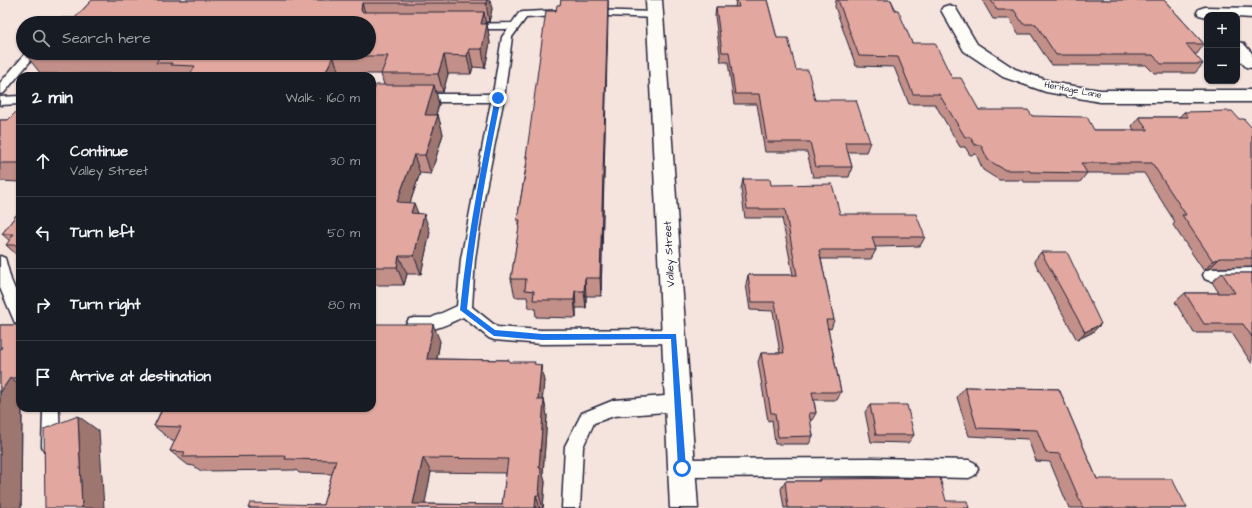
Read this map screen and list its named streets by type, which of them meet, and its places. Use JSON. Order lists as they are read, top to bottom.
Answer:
{
  "streets": {
    "street": ["Heritage Lane", "Valley Street"]
  },
  "page": {
    "map_buttons": ["+", "−"],
    "search": "Search here",
    "heading": ["2 min", "Walk · 160 m"],
    "list": [
      ["Continue", "Valley Street", "30 m"],
      ["Turn left", "50 m"],
      ["Turn right", "80 m"],
      "Arrive at destination"
    ]
  }
}
